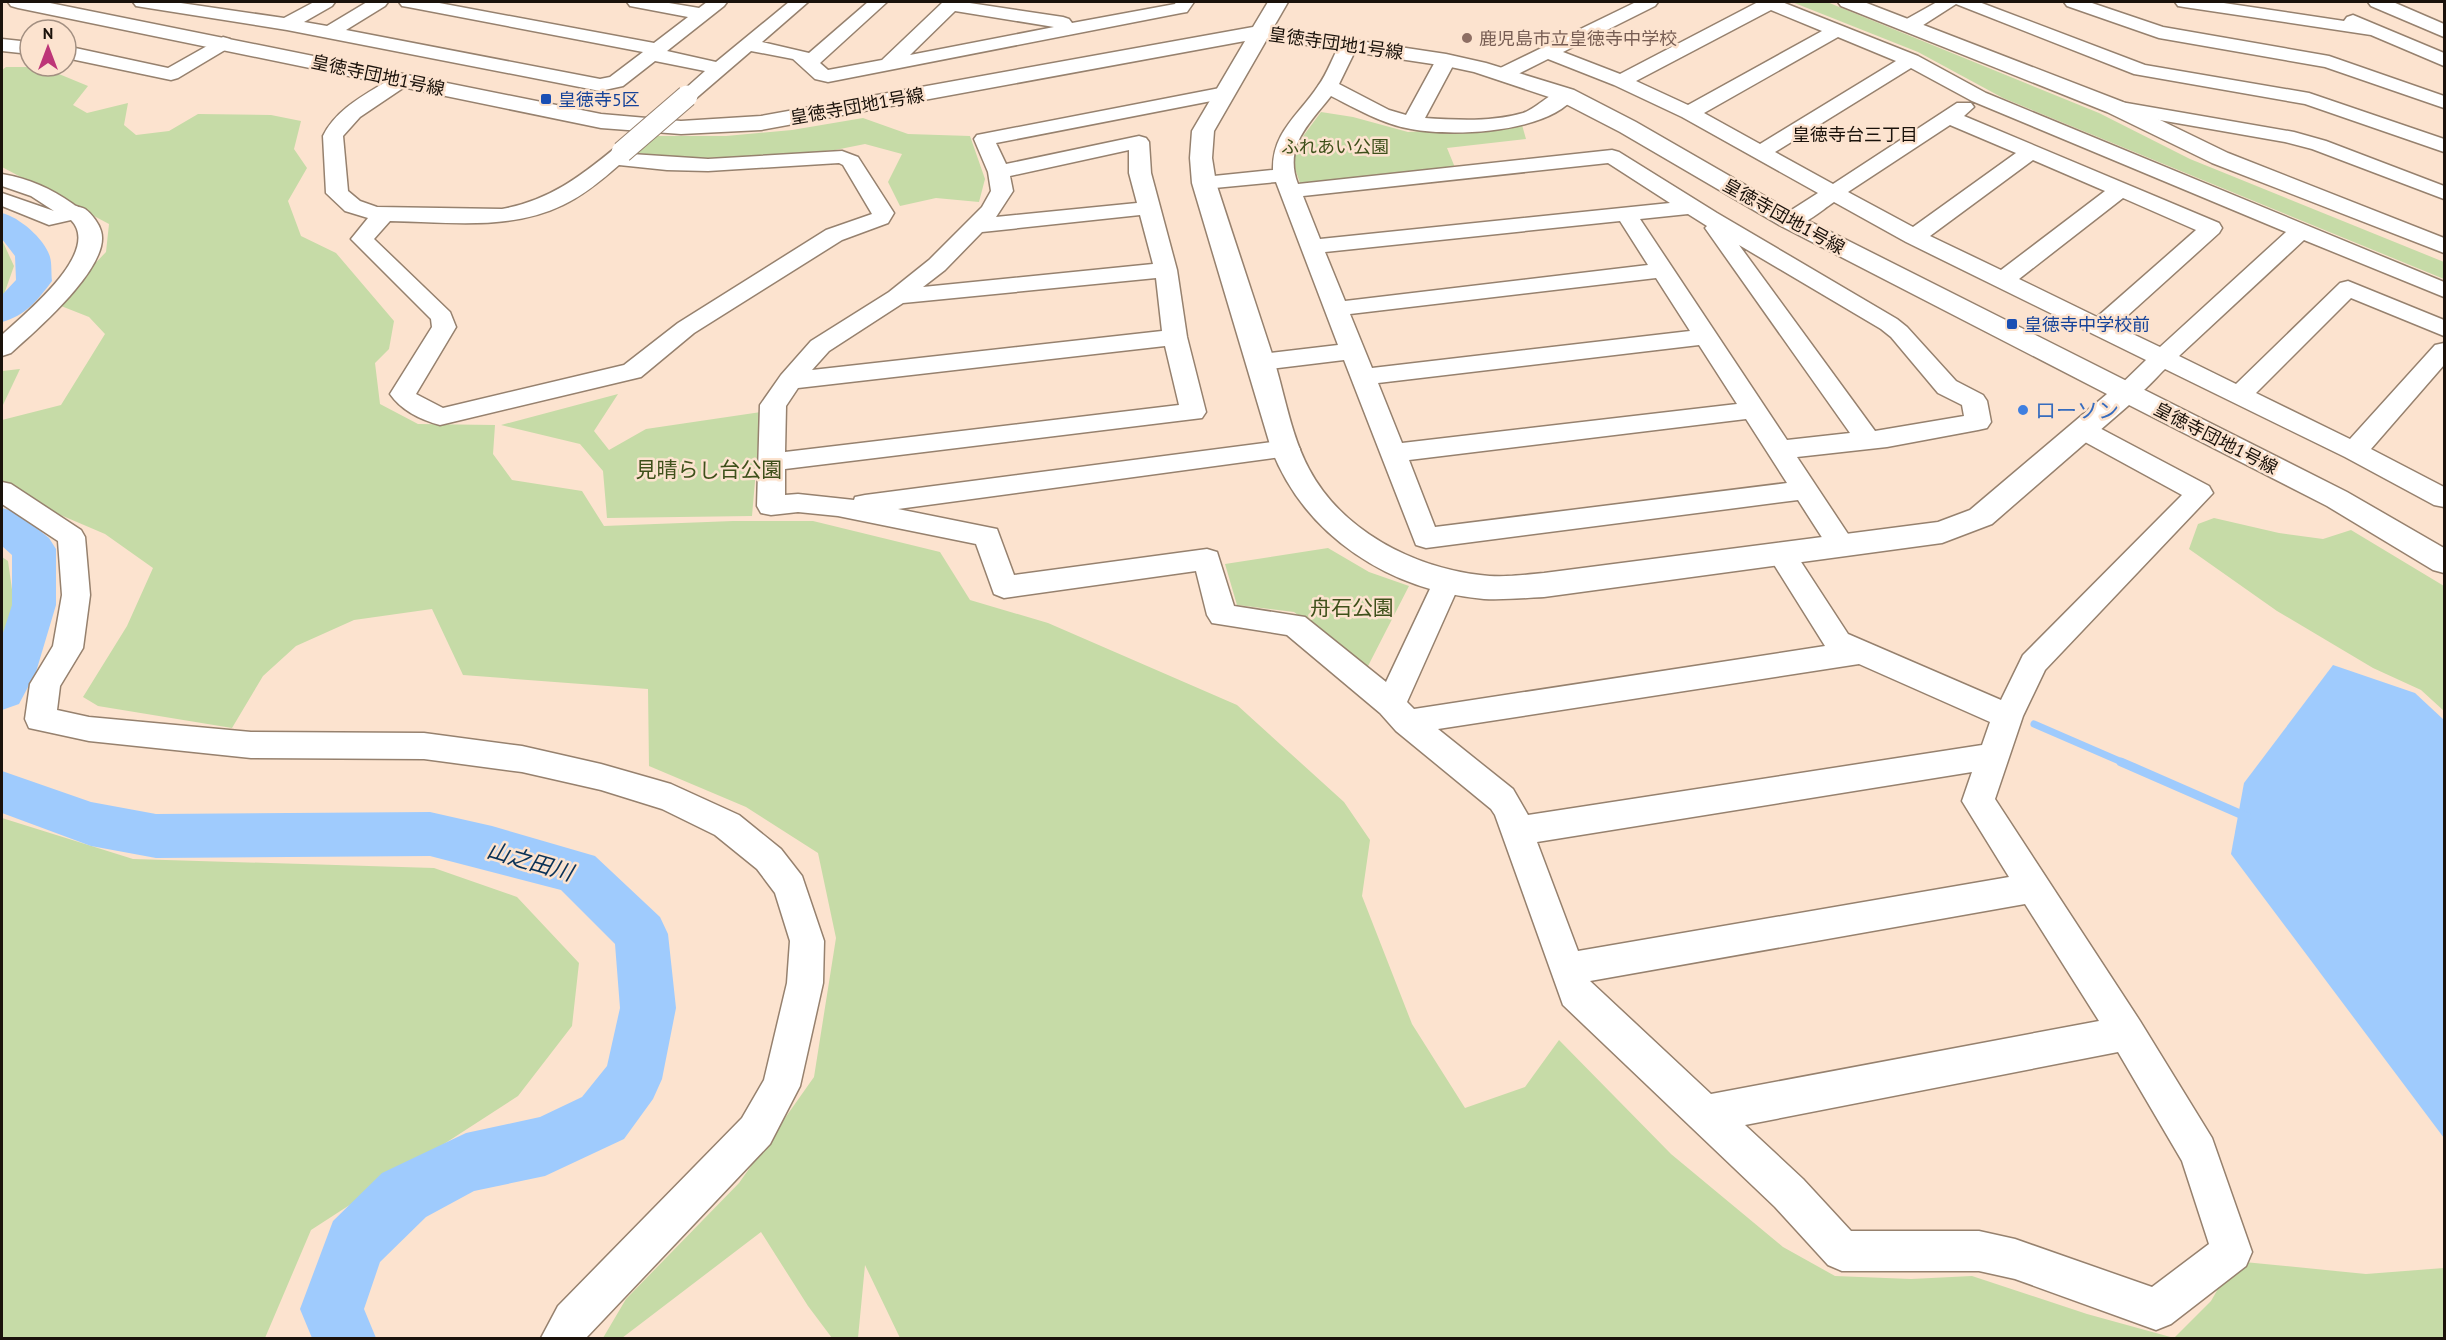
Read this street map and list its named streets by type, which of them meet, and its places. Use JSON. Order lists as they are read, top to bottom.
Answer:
{
  "streets": {
    "street": ["皇徳寺団地1号線"]
  },
  "districts": ["皇徳寺台三丁目"],
  "water": ["山之田川"],
  "parks": ["ふれあい公園", "見晴らし台公園", "舟石公園"],
  "places": {
    "other": ["鹿児島市立皇徳寺中学校", "ローソン"],
    "transit": ["皇徳寺5区", "皇徳寺中学校前"]
  },
  "north": "top"
}
